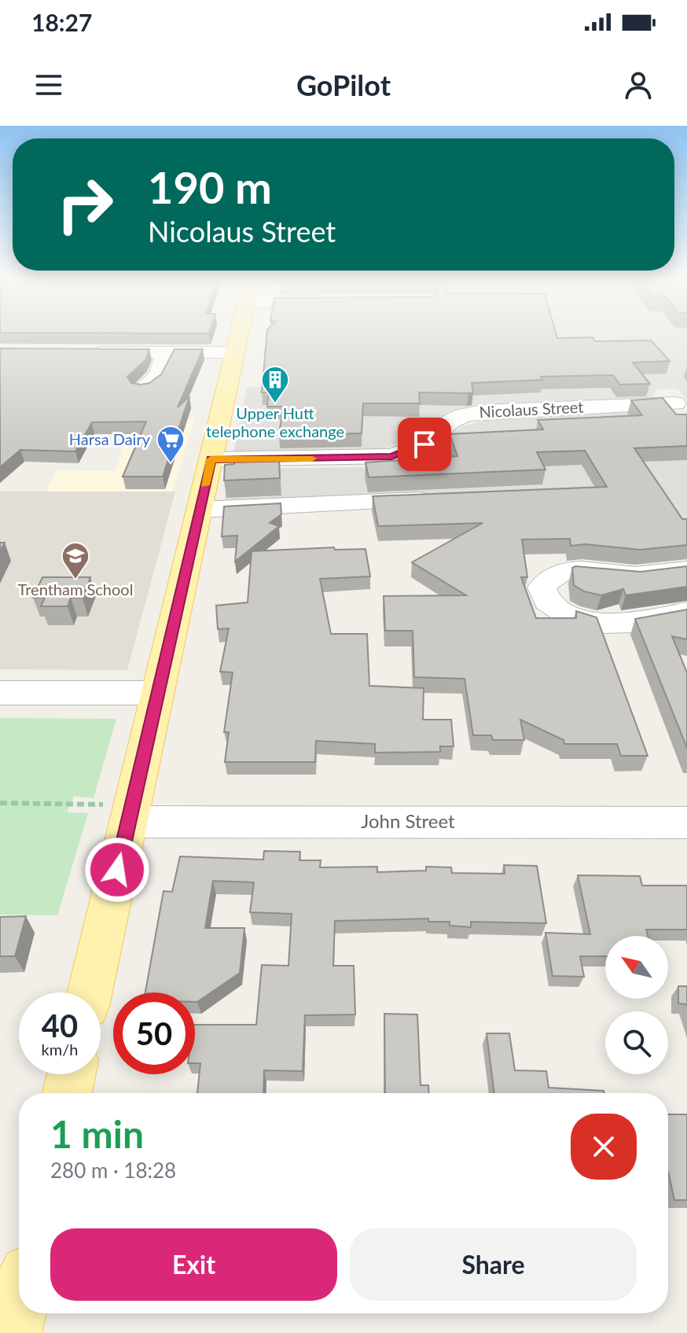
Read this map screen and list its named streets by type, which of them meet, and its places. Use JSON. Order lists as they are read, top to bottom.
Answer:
{
  "streets": {
    "street": ["Nicolaus Street", "John Street"]
  },
  "places": {
    "building": ["Upper Hutt telephone exchange"],
    "supermarket": ["Harsa Dairy"],
    "school or university": ["Trentham School"]
  },
  "north": "top left",
  "page": {
    "status": "18:27",
    "header": "GoPilot",
    "turn": ["190 m", "Nicolaus Street"],
    "speed": "40 km/h",
    "limit": "50",
    "heading": ["1 min", "280 m · 18:28"],
    "buttons": ["Exit", "Share"]
  }
}
